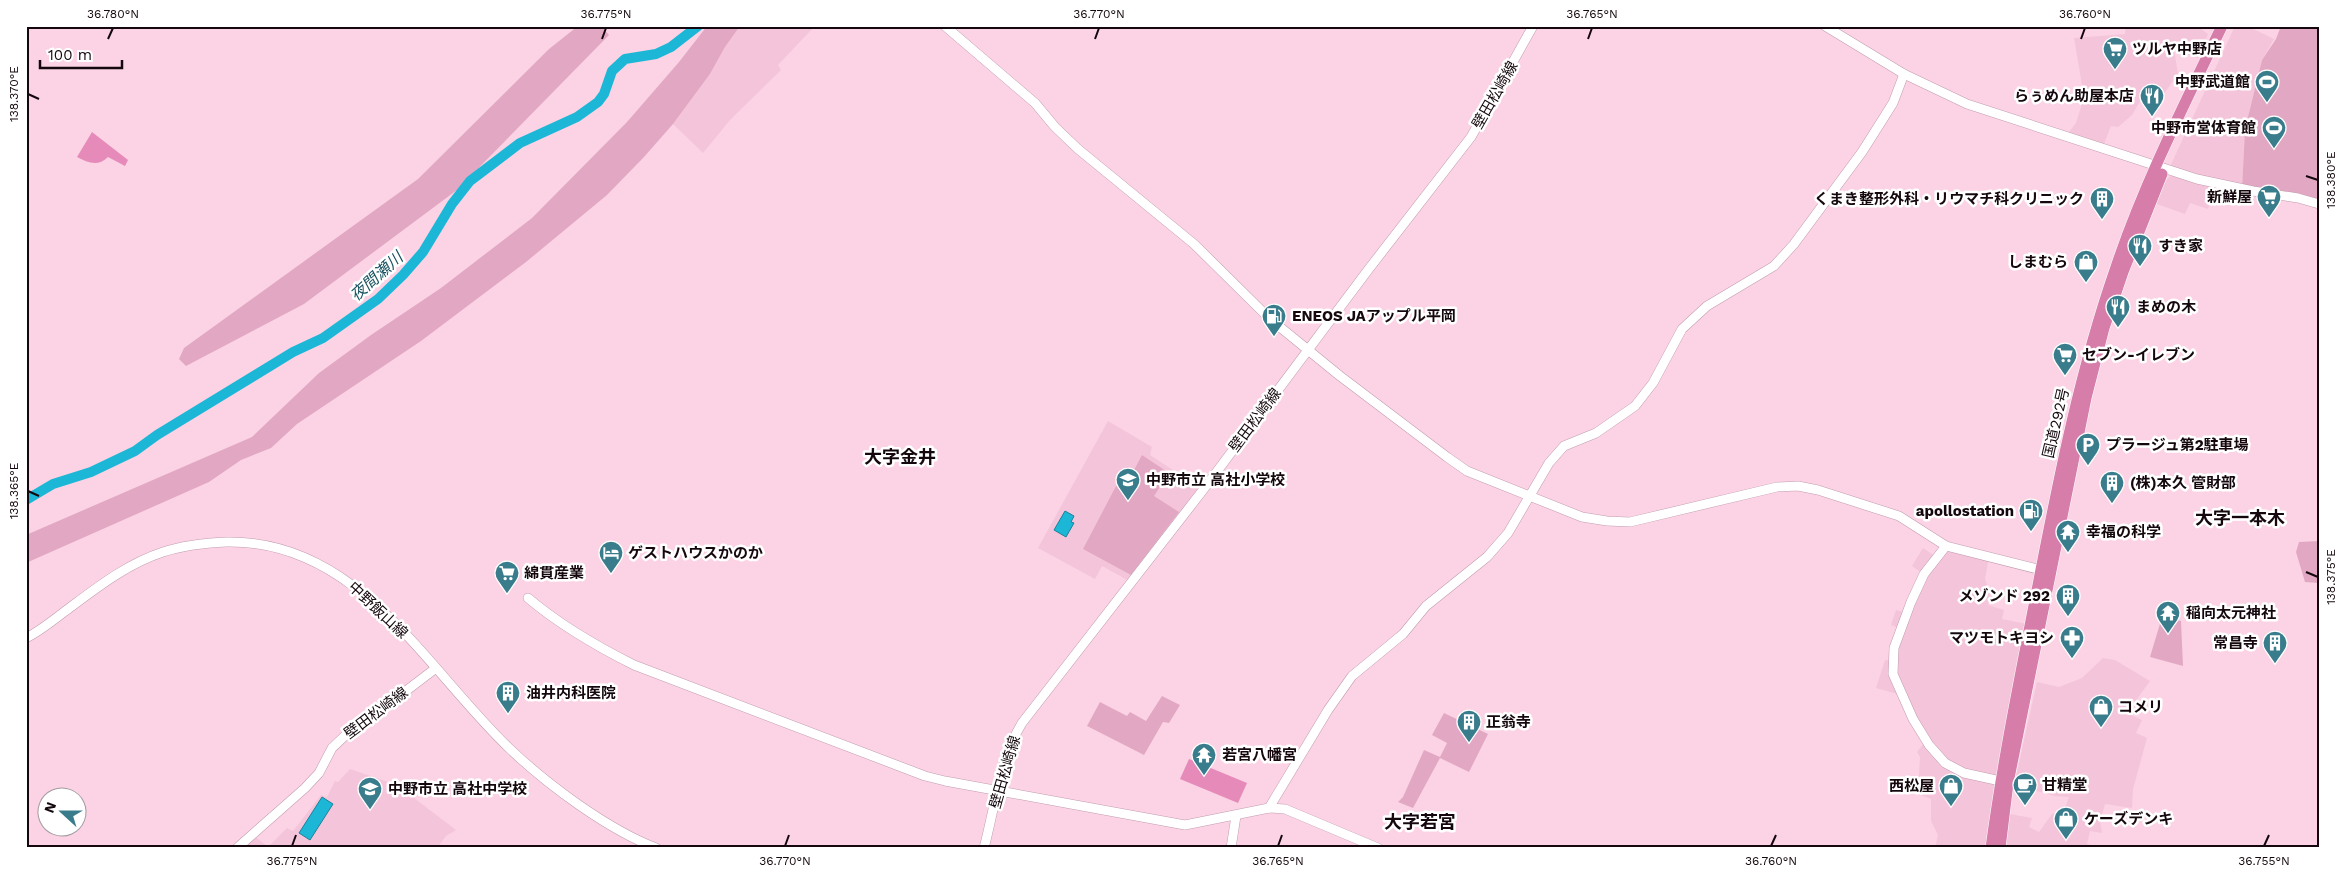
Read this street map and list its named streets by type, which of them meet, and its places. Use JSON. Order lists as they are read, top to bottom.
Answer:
{
  "streets": {
    "highway": ["国道292号"],
    "street": ["壁田松崎線", "中野飯山線"]
  },
  "crossings": [
    ["壁田松崎線", "中野飯山線"]
  ],
  "districts": ["大字金井", "大字一本木", "大字若宮"],
  "water": ["夜間瀬川"],
  "places": {
    "supermarket": [
      "ツルヤ中野店",
      "新鮮屋",
      "セブン-イレブン",
      "綿貫産業"
    ],
    "sports": ["中野武道館", "中野市営体育館"],
    "restaurant": ["らぅめん助屋本店", "すき家", "まめの木"],
    "building": [
      "くまき整形外科・リウマチ科クリニック",
      "(株)本久 管財部",
      "メゾンド 292",
      "常昌寺",
      "油井内科医院",
      "正翁寺"
    ],
    "shop": [
      "しまむら",
      "コメリ",
      "西松屋",
      "ケーズデンキ"
    ],
    "fuel station": ["ENEOS JAアップル平岡", "apollostation"],
    "parking": ["プラージュ第2駐車場"],
    "school or university": ["中野市立 高社小学校", "中野市立 高社中学校"],
    "temple": ["幸福の科学", "稲向太元神社", "若宮八幡宮"],
    "hotel": ["ゲストハウスかのか"],
    "pharmacy": ["マツモトキヨシ"],
    "cafe": ["甘精堂"]
  },
  "scale_bar": "100 m",
  "north": "left",
  "coordinates": [
    "36.780°N",
    "36.775°N",
    "36.770°N",
    "36.765°N",
    "36.760°N",
    "138.370°E",
    "138.380°E",
    "138.365°E",
    "138.375°E",
    "36.755°N"
  ]
}
